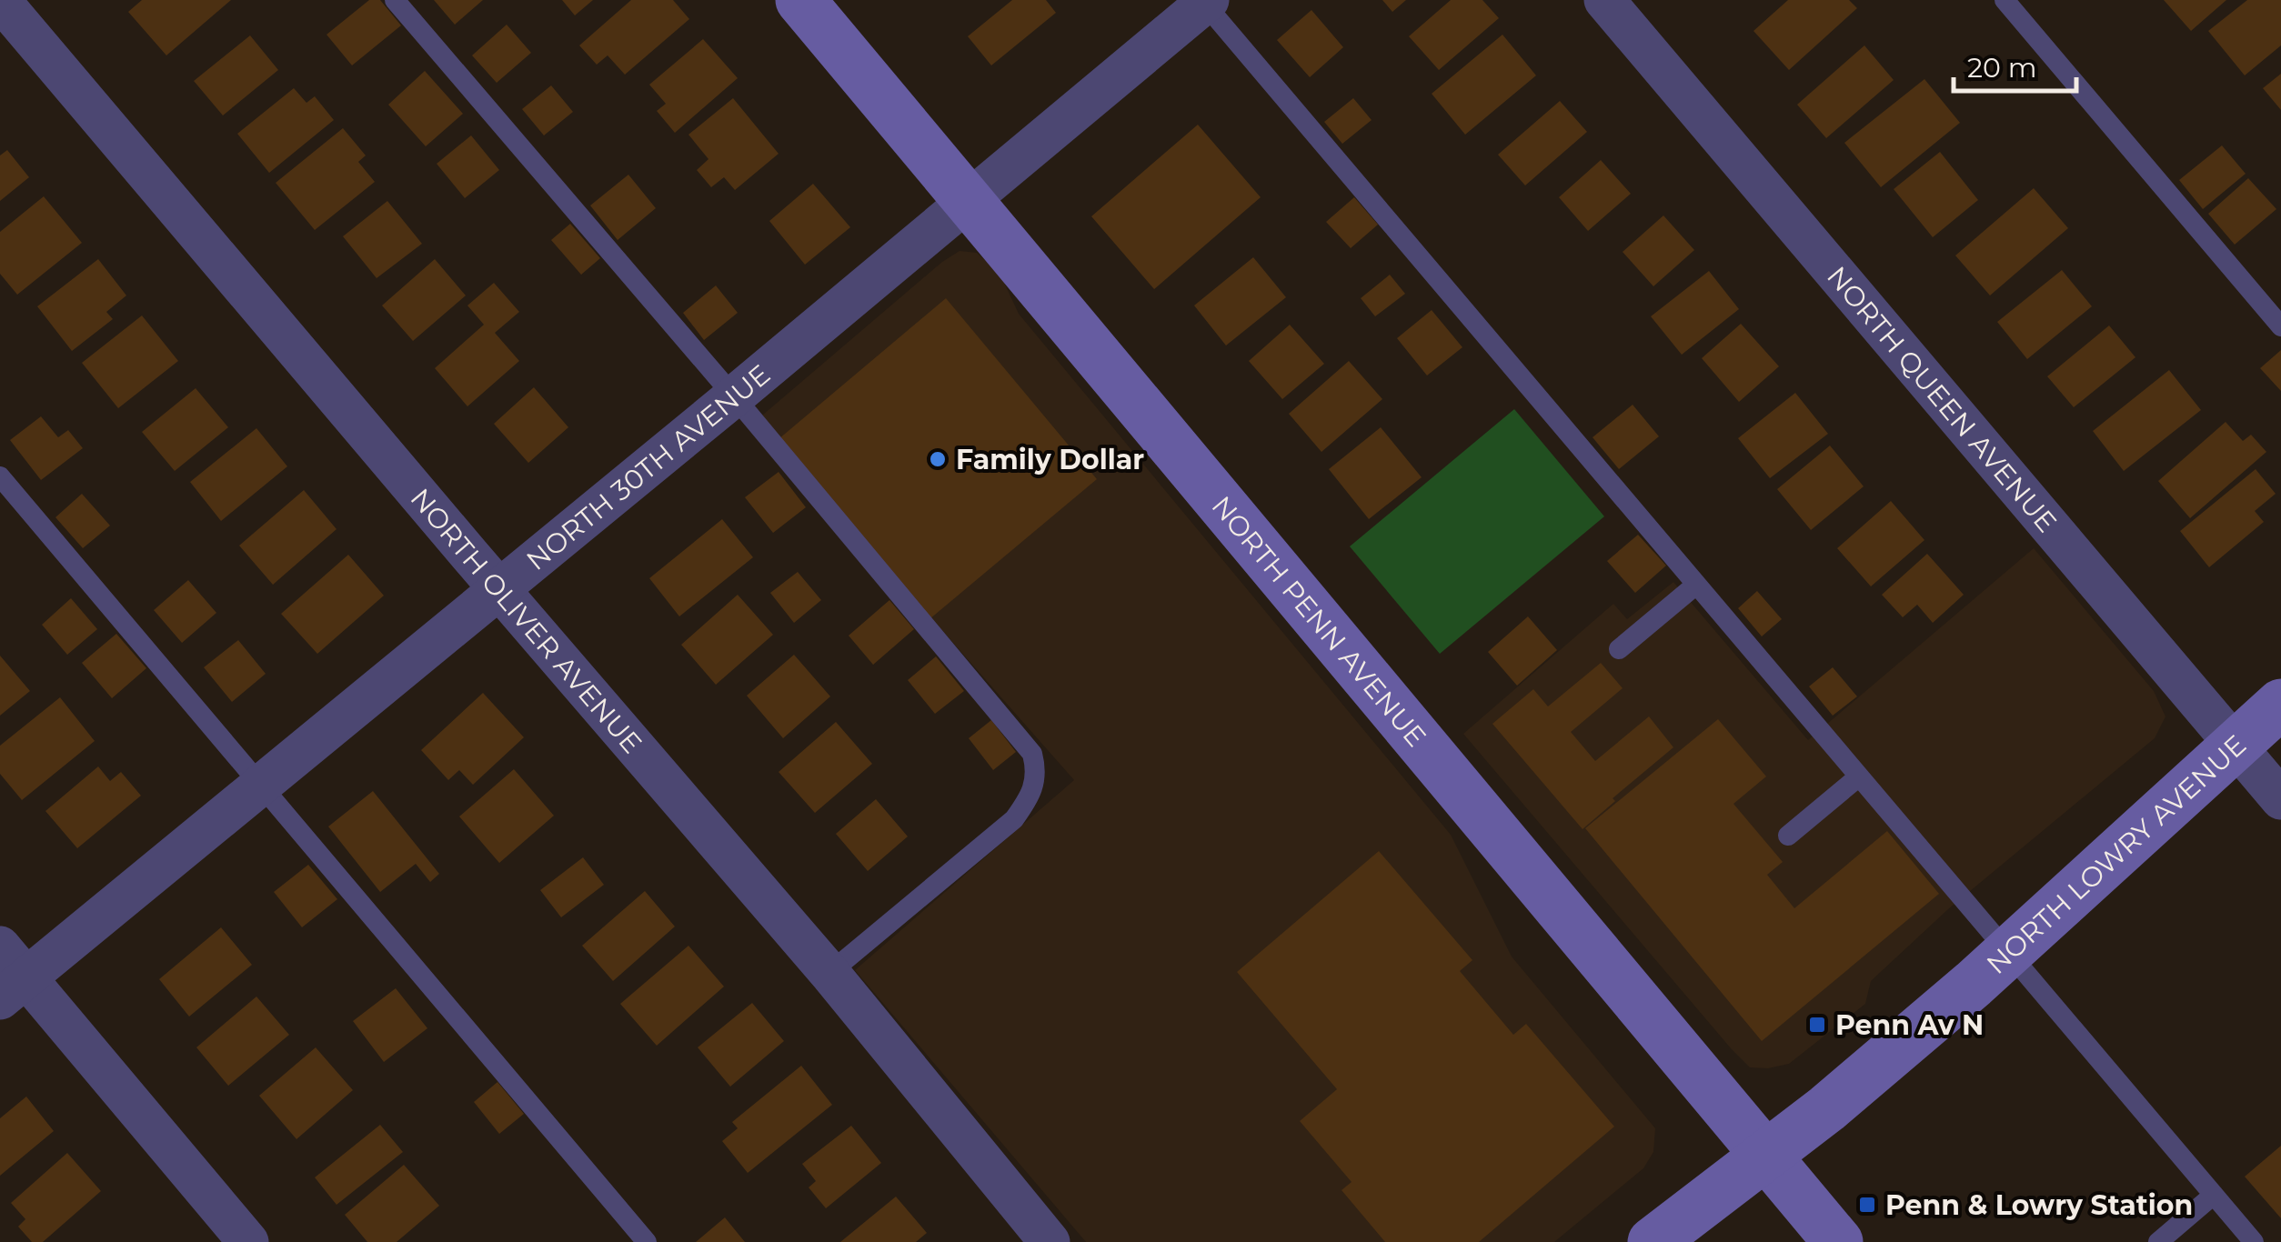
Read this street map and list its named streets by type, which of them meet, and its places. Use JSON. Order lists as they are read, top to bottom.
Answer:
{
  "streets": {
    "main road": ["NORTH PENN AVENUE", "NORTH LOWRY AVENUE"],
    "street": ["NORTH QUEEN AVENUE", "NORTH 30TH AVENUE", "NORTH OLIVER AVENUE"]
  },
  "crossings": [
    ["NORTH QUEEN AVENUE", "NORTH LOWRY AVENUE"],
    ["NORTH 30TH AVENUE", "NORTH OLIVER AVENUE"],
    ["NORTH 30TH AVENUE", "NORTH PENN AVENUE"],
    ["NORTH PENN AVENUE", "NORTH LOWRY AVENUE"]
  ],
  "places": {
    "other": ["Family Dollar"],
    "transit": ["Penn Av N", "Penn & Lowry Station"]
  },
  "scale_bar": "20 m"
}
